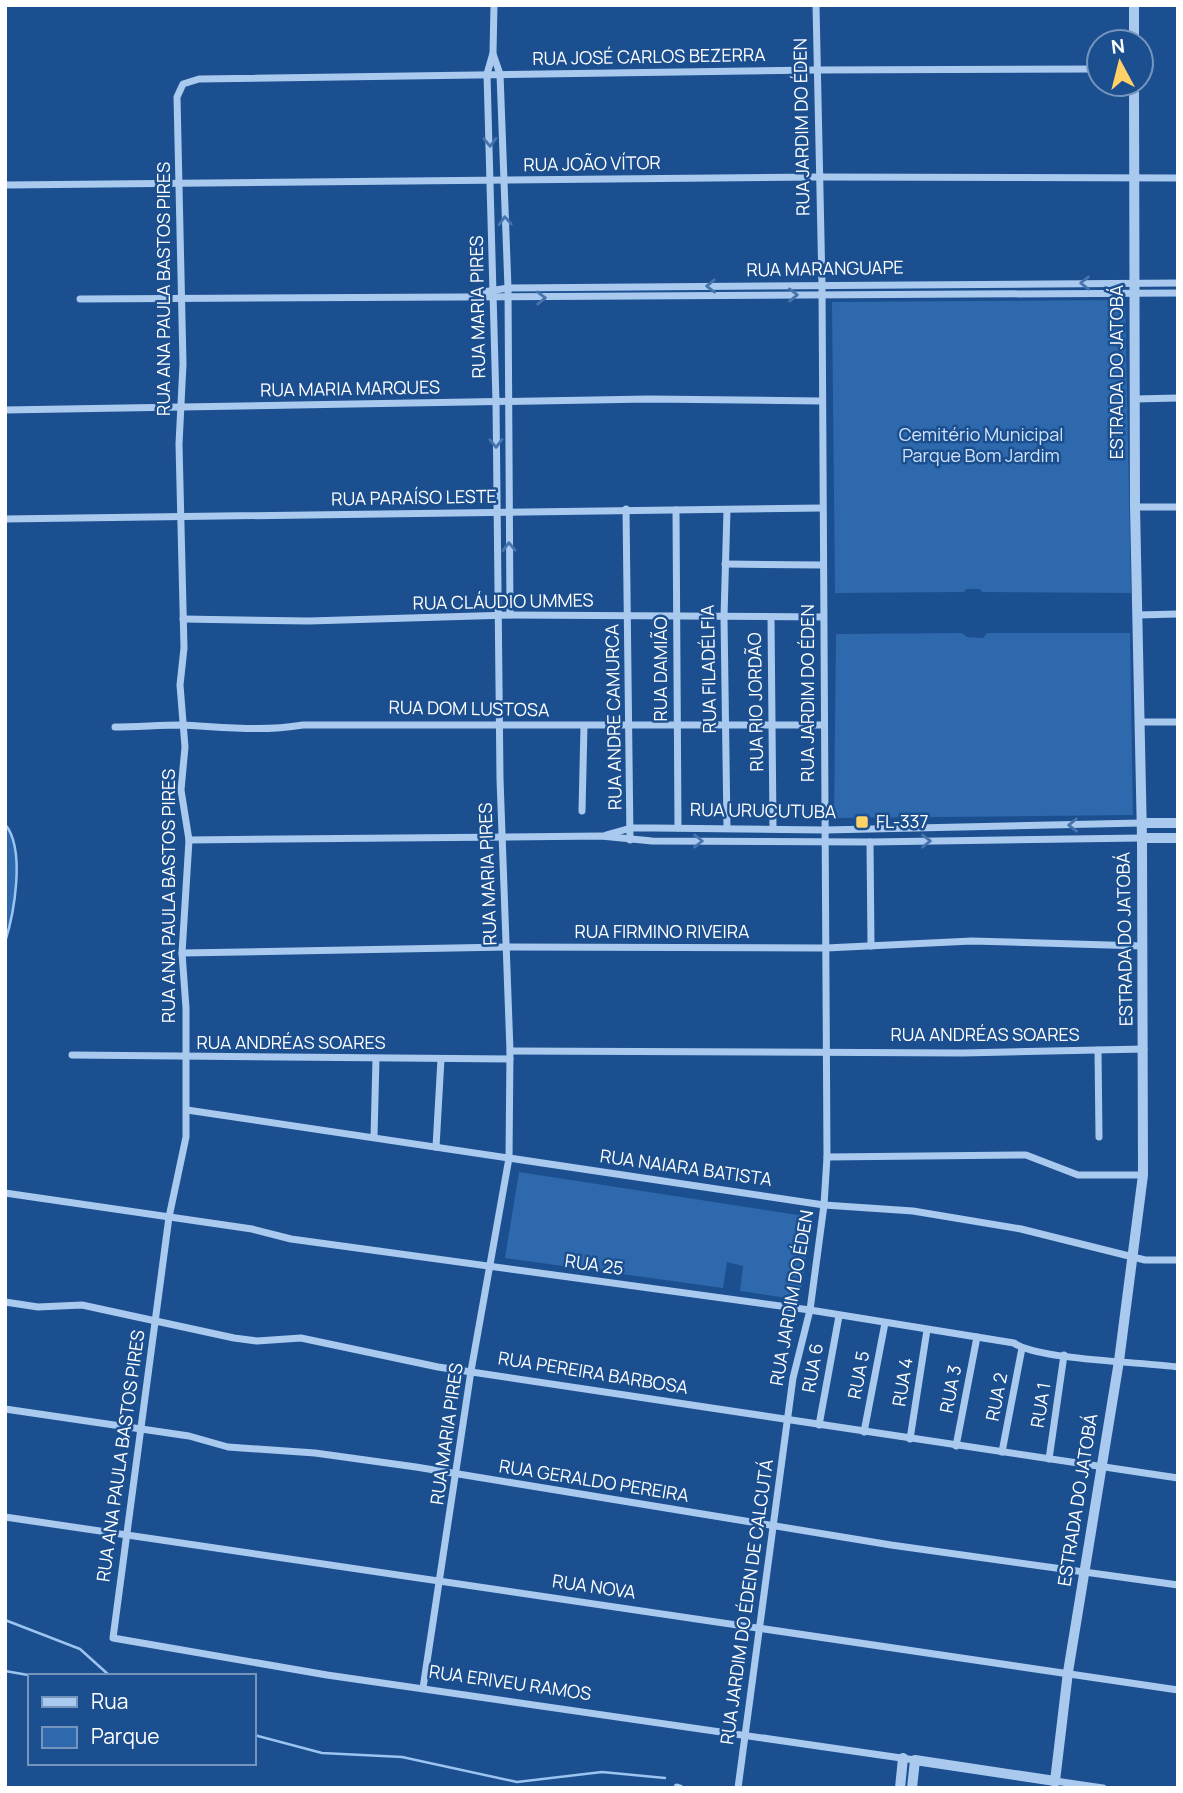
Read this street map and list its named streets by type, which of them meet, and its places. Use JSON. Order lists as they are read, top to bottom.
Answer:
{
  "streets": {
    "street": [
      "RUA JOSÉ CARLOS BEZERRA",
      "RUA JARDIM DO ÉDEN",
      "RUA JOÃO VÍTOR",
      "RUA MARANGUAPE",
      "RUA ANA PAULA BASTOS PIRES",
      "RUA MARIA PIRES",
      "ESTRADA DO JATOBÁ",
      "RUA MARIA MARQUES",
      "RUA PARAÍSO LESTE",
      "RUA CLÁUDIO UMMES",
      "RUA DAMIÃO",
      "RUA FILADÉLFIA",
      "RUA RIO JORDÃO",
      "RUA DOM LUSTOSA",
      "RUA ANDRE CAMURCA",
      "RUA URUCUTUBA",
      "RUA FIRMINO RIVEIRA",
      "RUA ANDRÉAS SOARES",
      "RUA NAIARA BATISTA",
      "RUA 25",
      "RUA 6",
      "RUA PEREIRA BARBOSA",
      "RUA 5",
      "RUA 4",
      "RUA 3",
      "RUA 2",
      "RUA 1",
      "RUA GERALDO PEREIRA",
      "RUA NOVA",
      "RUA JARDIM DO ÉDEN DE CALCUTÁ",
      "RUA ERIVEU RAMOS"
    ]
  },
  "crossings": [
    ["RUA JOSÉ CARLOS BEZERRA", "RUA JARDIM DO ÉDEN"],
    ["RUA JOSÉ CARLOS BEZERRA", "RUA ANA PAULA BASTOS PIRES"],
    ["RUA JOSÉ CARLOS BEZERRA", "RUA MARIA PIRES"],
    ["RUA JARDIM DO ÉDEN", "RUA JOÃO VÍTOR"],
    ["RUA JARDIM DO ÉDEN", "RUA MARANGUAPE"],
    ["RUA JARDIM DO ÉDEN", "RUA MARIA MARQUES"],
    ["RUA JARDIM DO ÉDEN", "RUA PARAÍSO LESTE"],
    ["RUA JARDIM DO ÉDEN", "RUA CLÁUDIO UMMES"],
    ["RUA JARDIM DO ÉDEN", "RUA DOM LUSTOSA"],
    ["RUA JARDIM DO ÉDEN", "RUA URUCUTUBA"],
    ["RUA JARDIM DO ÉDEN", "RUA FIRMINO RIVEIRA"],
    ["RUA JARDIM DO ÉDEN", "RUA ANDRÉAS SOARES"],
    ["RUA JARDIM DO ÉDEN", "RUA NAIARA BATISTA"],
    ["RUA JARDIM DO ÉDEN", "RUA 25"],
    ["RUA JARDIM DO ÉDEN", "RUA PEREIRA BARBOSA"],
    ["RUA JARDIM DO ÉDEN", "RUA JARDIM DO ÉDEN DE CALCUTÁ"],
    ["RUA JOÃO VÍTOR", "RUA ANA PAULA BASTOS PIRES"],
    ["RUA JOÃO VÍTOR", "RUA MARIA PIRES"],
    ["RUA JOÃO VÍTOR", "ESTRADA DO JATOBÁ"],
    ["RUA MARANGUAPE", "RUA ANA PAULA BASTOS PIRES"],
    ["RUA MARANGUAPE", "RUA MARIA PIRES"],
    ["RUA MARANGUAPE", "ESTRADA DO JATOBÁ"],
    ["RUA ANA PAULA BASTOS PIRES", "RUA MARIA MARQUES"],
    ["RUA ANA PAULA BASTOS PIRES", "RUA PARAÍSO LESTE"],
    ["RUA ANA PAULA BASTOS PIRES", "RUA CLÁUDIO UMMES"],
    ["RUA ANA PAULA BASTOS PIRES", "RUA DOM LUSTOSA"],
    ["RUA ANA PAULA BASTOS PIRES", "RUA URUCUTUBA"],
    ["RUA ANA PAULA BASTOS PIRES", "RUA FIRMINO RIVEIRA"],
    ["RUA ANA PAULA BASTOS PIRES", "RUA ANDRÉAS SOARES"],
    ["RUA ANA PAULA BASTOS PIRES", "RUA NAIARA BATISTA"],
    ["RUA ANA PAULA BASTOS PIRES", "RUA 25"],
    ["RUA ANA PAULA BASTOS PIRES", "RUA PEREIRA BARBOSA"],
    ["RUA ANA PAULA BASTOS PIRES", "RUA GERALDO PEREIRA"],
    ["RUA ANA PAULA BASTOS PIRES", "RUA NOVA"],
    ["RUA ANA PAULA BASTOS PIRES", "RUA ERIVEU RAMOS"],
    ["RUA MARIA PIRES", "RUA MARIA MARQUES"],
    ["RUA MARIA PIRES", "RUA PARAÍSO LESTE"],
    ["RUA MARIA PIRES", "RUA CLÁUDIO UMMES"],
    ["RUA MARIA PIRES", "RUA DOM LUSTOSA"],
    ["RUA MARIA PIRES", "RUA URUCUTUBA"],
    ["RUA MARIA PIRES", "RUA FIRMINO RIVEIRA"],
    ["RUA MARIA PIRES", "RUA ANDRÉAS SOARES"],
    ["RUA MARIA PIRES", "RUA NAIARA BATISTA"],
    ["RUA MARIA PIRES", "RUA 25"],
    ["RUA MARIA PIRES", "RUA PEREIRA BARBOSA"],
    ["RUA MARIA PIRES", "RUA GERALDO PEREIRA"],
    ["RUA MARIA PIRES", "RUA NOVA"],
    ["RUA MARIA PIRES", "RUA ERIVEU RAMOS"],
    ["ESTRADA DO JATOBÁ", "RUA URUCUTUBA"],
    ["ESTRADA DO JATOBÁ", "RUA FIRMINO RIVEIRA"],
    ["ESTRADA DO JATOBÁ", "RUA ANDRÉAS SOARES"],
    ["ESTRADA DO JATOBÁ", "RUA NAIARA BATISTA"],
    ["ESTRADA DO JATOBÁ", "RUA 25"],
    ["ESTRADA DO JATOBÁ", "RUA PEREIRA BARBOSA"],
    ["ESTRADA DO JATOBÁ", "RUA GERALDO PEREIRA"],
    ["ESTRADA DO JATOBÁ", "RUA NOVA"],
    ["ESTRADA DO JATOBÁ", "RUA ERIVEU RAMOS"],
    ["RUA PARAÍSO LESTE", "RUA DAMIÃO"],
    ["RUA PARAÍSO LESTE", "RUA FILADÉLFIA"],
    ["RUA PARAÍSO LESTE", "RUA ANDRE CAMURCA"],
    ["RUA CLÁUDIO UMMES", "RUA DAMIÃO"],
    ["RUA CLÁUDIO UMMES", "RUA FILADÉLFIA"],
    ["RUA CLÁUDIO UMMES", "RUA RIO JORDÃO"],
    ["RUA CLÁUDIO UMMES", "RUA ANDRE CAMURCA"],
    ["RUA DAMIÃO", "RUA DOM LUSTOSA"],
    ["RUA DAMIÃO", "RUA URUCUTUBA"],
    ["RUA FILADÉLFIA", "RUA DOM LUSTOSA"],
    ["RUA FILADÉLFIA", "RUA URUCUTUBA"],
    ["RUA RIO JORDÃO", "RUA DOM LUSTOSA"],
    ["RUA RIO JORDÃO", "RUA URUCUTUBA"],
    ["RUA DOM LUSTOSA", "RUA ANDRE CAMURCA"],
    ["RUA ANDRE CAMURCA", "RUA URUCUTUBA"],
    ["RUA 25", "RUA 6"],
    ["RUA 25", "RUA 5"],
    ["RUA 25", "RUA 4"],
    ["RUA 25", "RUA 3"],
    ["RUA 25", "RUA 2"],
    ["RUA 25", "RUA 1"],
    ["RUA 6", "RUA PEREIRA BARBOSA"],
    ["RUA PEREIRA BARBOSA", "RUA 5"],
    ["RUA PEREIRA BARBOSA", "RUA 4"],
    ["RUA PEREIRA BARBOSA", "RUA 3"],
    ["RUA PEREIRA BARBOSA", "RUA 2"],
    ["RUA PEREIRA BARBOSA", "RUA 1"],
    ["RUA PEREIRA BARBOSA", "RUA JARDIM DO ÉDEN DE CALCUTÁ"],
    ["RUA GERALDO PEREIRA", "RUA JARDIM DO ÉDEN DE CALCUTÁ"],
    ["RUA NOVA", "RUA JARDIM DO ÉDEN DE CALCUTÁ"],
    ["RUA JARDIM DO ÉDEN DE CALCUTÁ", "RUA ERIVEU RAMOS"]
  ],
  "parks": ["Cemitério Municipal Parque Bom Jardim"],
  "places": {
    "transit": ["FL-337"]
  },
  "legend": ["Rua", "Parque"],
  "north": "top"
}
